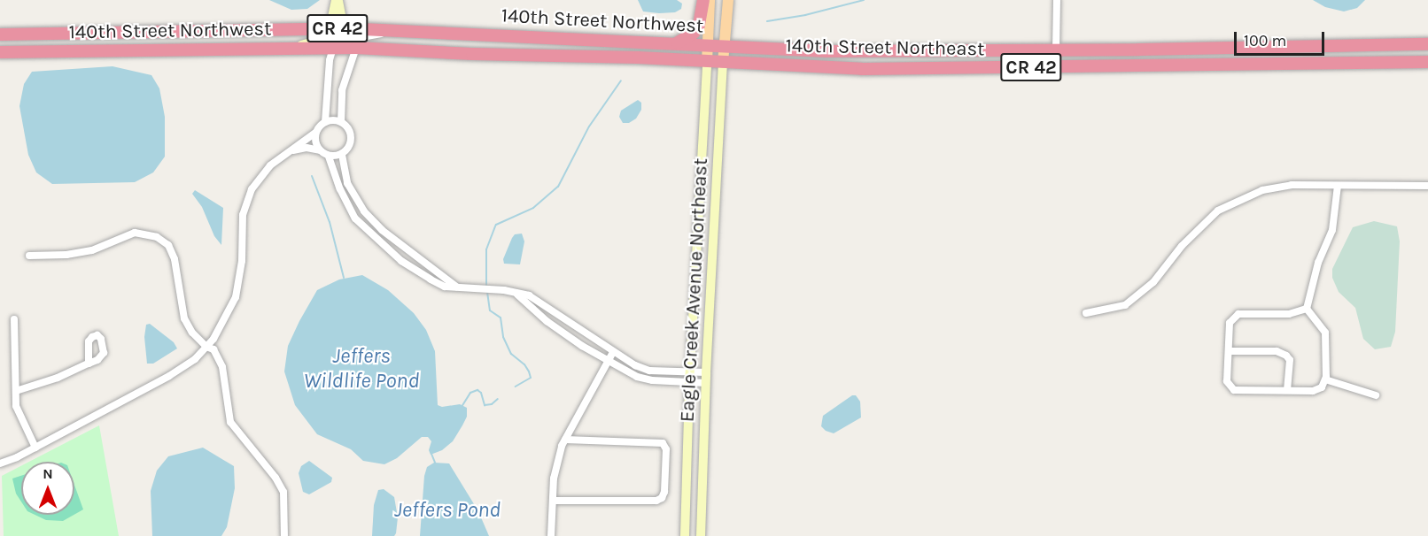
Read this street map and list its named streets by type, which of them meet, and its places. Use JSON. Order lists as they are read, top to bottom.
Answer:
{
  "streets": {
    "highway": ["140th Street Northwest", "CR 42", "140th Street Northeast"],
    "main road": ["Eagle Creek Avenue Northeast"]
  },
  "crossings": [
    ["140th Street Northwest", "140th Street Northeast"],
    ["140th Street Northwest", "Eagle Creek Avenue Northeast"],
    ["140th Street Northeast", "Eagle Creek Avenue Northeast"]
  ],
  "water": ["Jeffers Wildlife Pond", "Jeffers Pond"],
  "scale_bar": "100 m",
  "north": "top"
}
